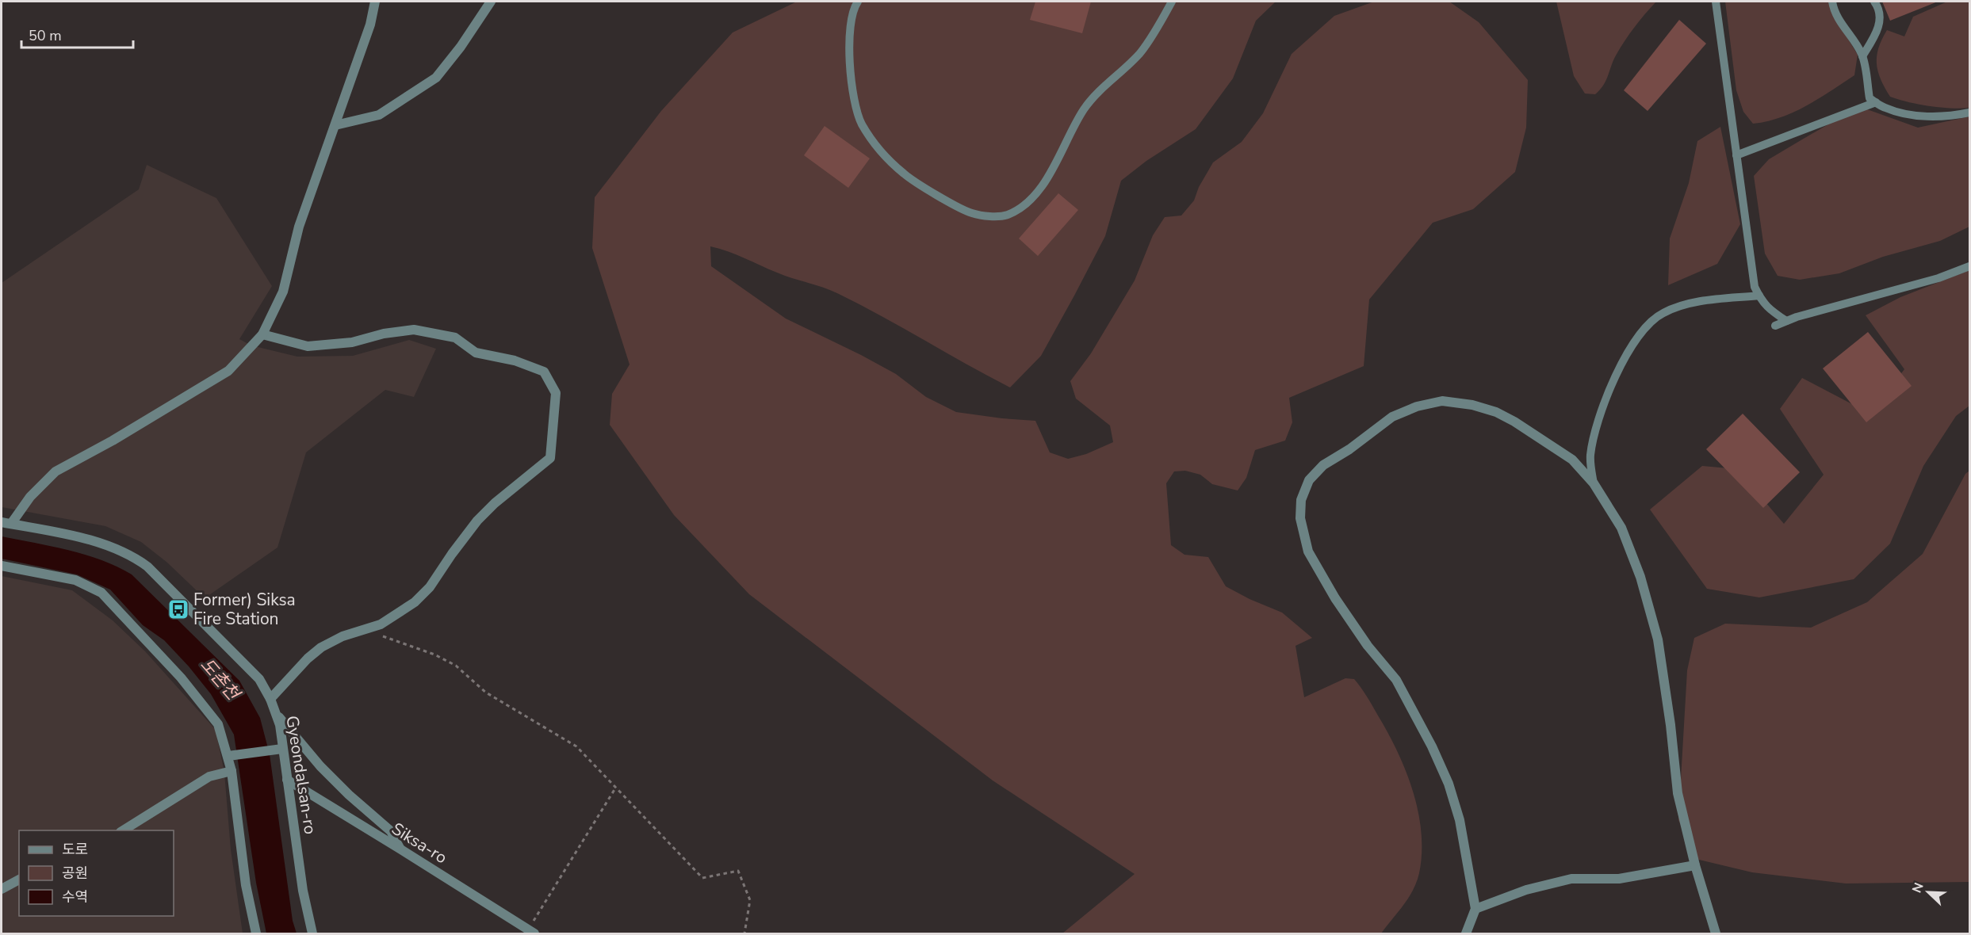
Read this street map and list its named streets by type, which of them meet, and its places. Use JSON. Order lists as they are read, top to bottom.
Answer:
{
  "streets": {
    "street": ["Gyeondalsan-ro", "Siksa-ro"]
  },
  "crossings": [
    ["Gyeondalsan-ro", "Siksa-ro"]
  ],
  "water": ["도촌천"],
  "places": {
    "bus stop": ["Former) Siksa Fire Station"]
  },
  "legend": ["도로", "공원", "수역"],
  "scale_bar": "50 m",
  "north": "top left"
}
